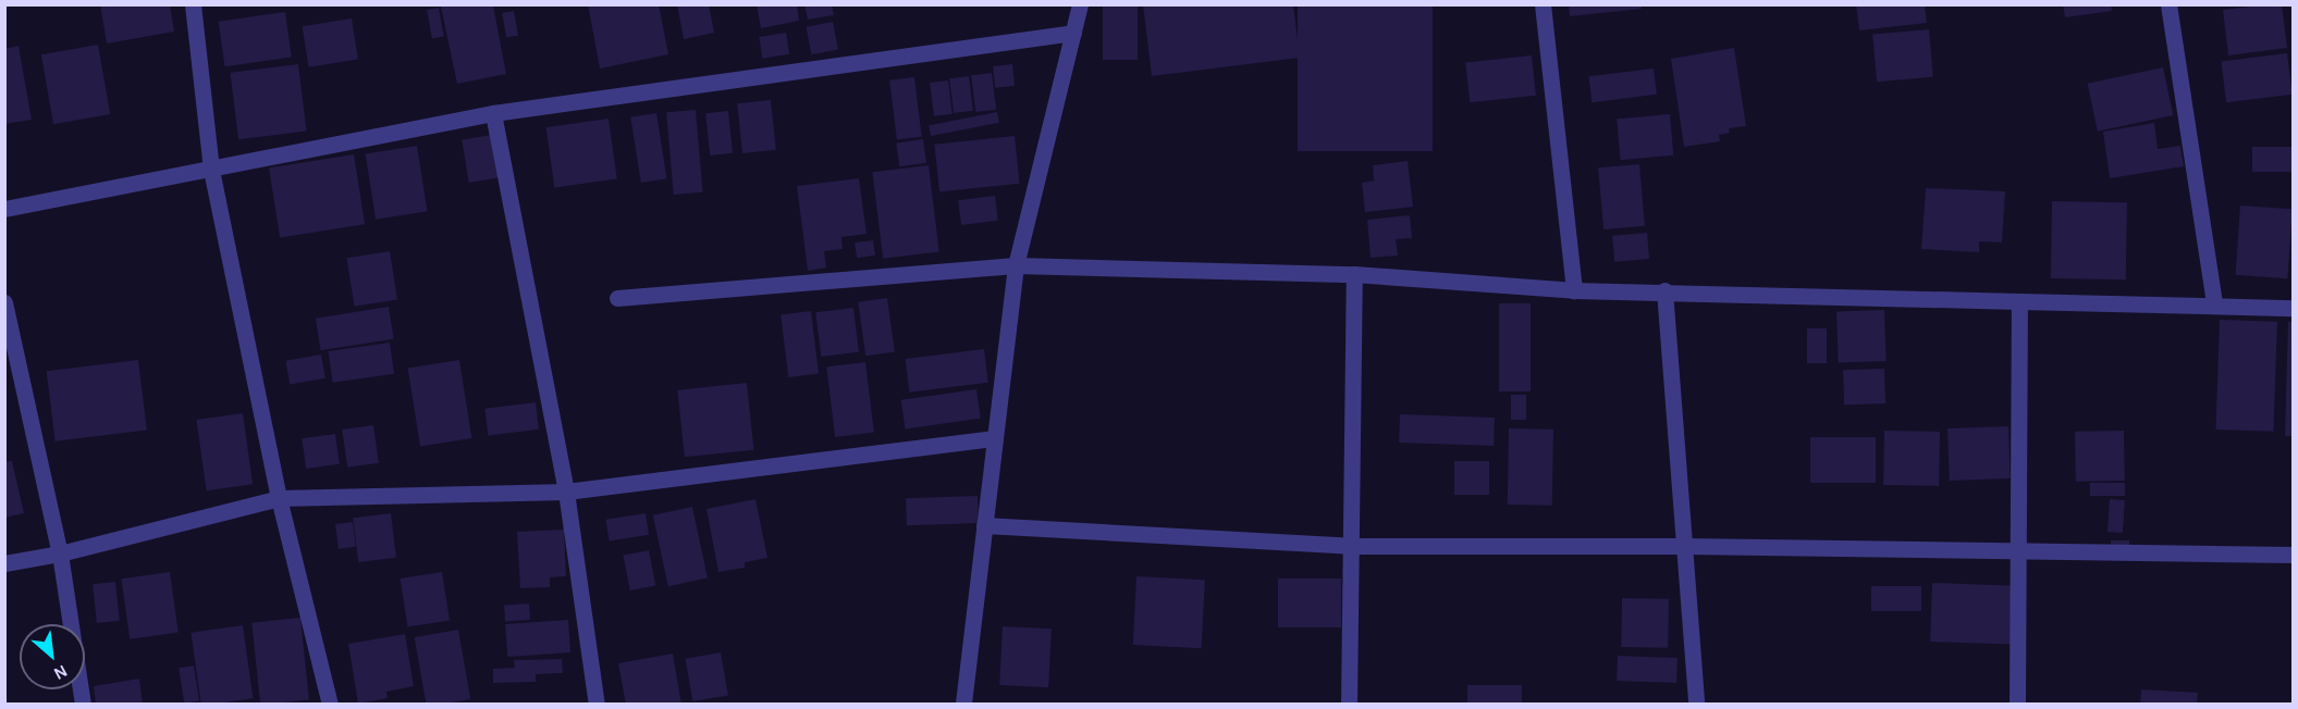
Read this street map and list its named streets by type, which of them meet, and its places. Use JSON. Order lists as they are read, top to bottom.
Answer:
{
  "north": "bottom right"
}
